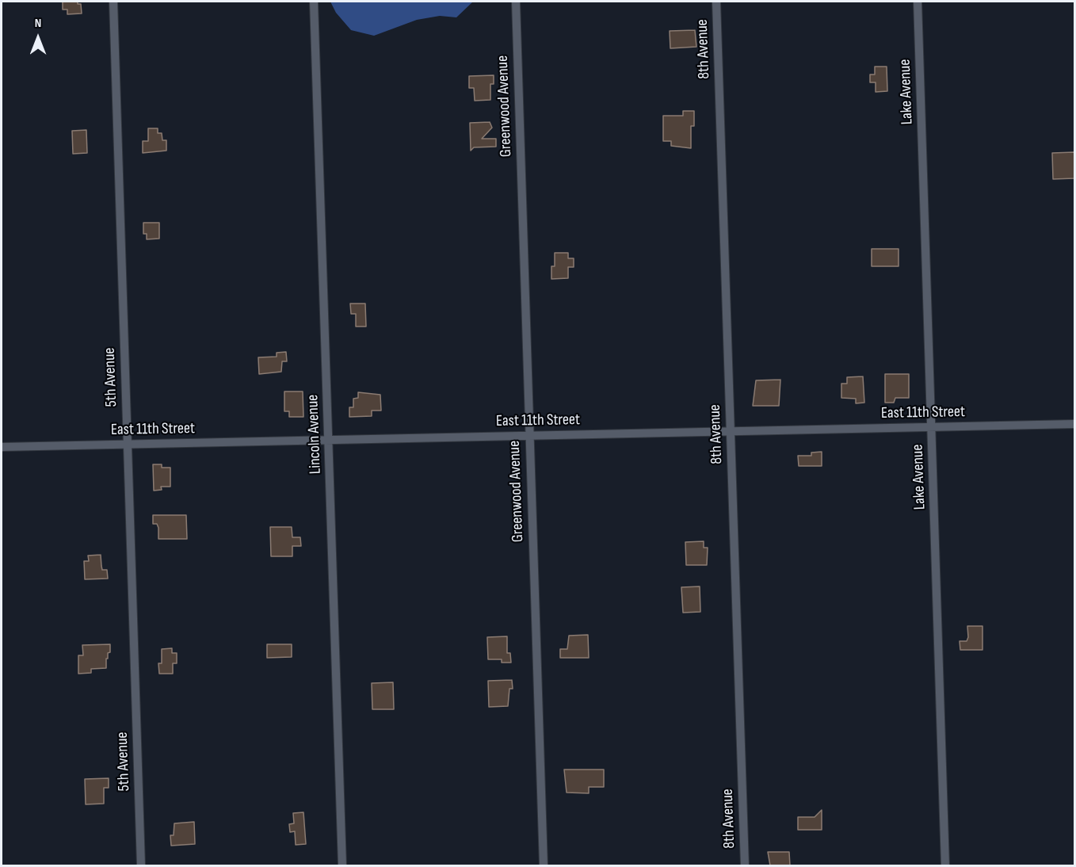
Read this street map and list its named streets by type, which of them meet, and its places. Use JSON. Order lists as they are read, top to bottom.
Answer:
{
  "streets": {
    "street": [
      "8th Avenue",
      "Lake Avenue",
      "Greenwood Avenue",
      "5th Avenue",
      "East 11th Street",
      "Lincoln Avenue"
    ]
  },
  "crossings": [
    ["8th Avenue", "East 11th Street"],
    ["Lake Avenue", "East 11th Street"],
    ["Greenwood Avenue", "East 11th Street"],
    ["5th Avenue", "East 11th Street"],
    ["East 11th Street", "Lincoln Avenue"]
  ],
  "north": "top"
}
